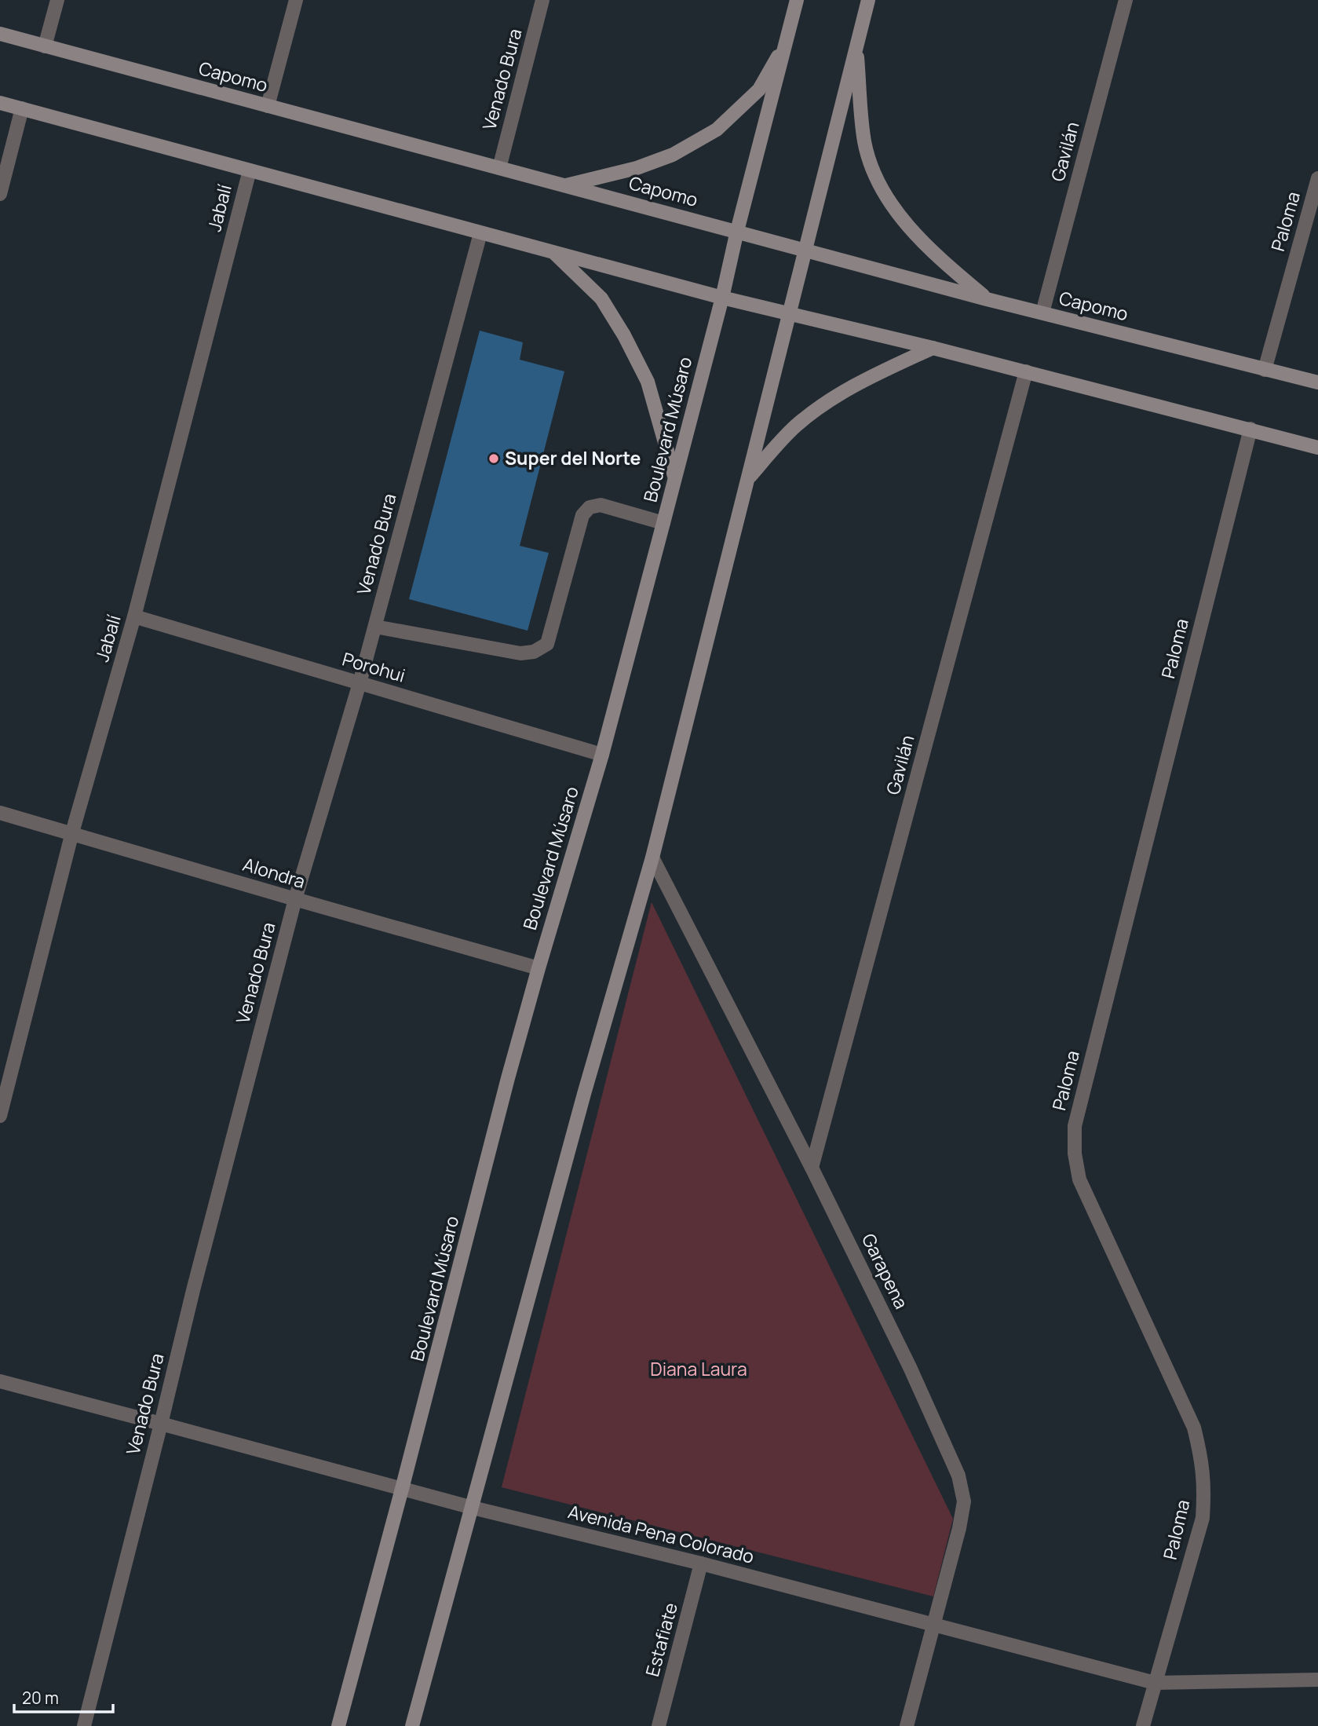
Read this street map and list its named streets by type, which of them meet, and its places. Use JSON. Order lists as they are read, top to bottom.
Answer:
{
  "streets": {
    "street": [
      "Capomo",
      "Venado Bura",
      "Gavilán",
      "Jabalí",
      "Paloma",
      "Boulevard Músaro",
      "Porohui",
      "Alondra",
      "Garapena",
      "Avenida Pena Colorado",
      "Estafiate"
    ]
  },
  "crossings": [
    ["Capomo", "Venado Bura"],
    ["Capomo", "Gavilán"],
    ["Capomo", "Paloma"],
    ["Capomo", "Boulevard Músaro"],
    ["Venado Bura", "Porohui"],
    ["Venado Bura", "Alondra"],
    ["Venado Bura", "Avenida Pena Colorado"],
    ["Gavilán", "Garapena"],
    ["Jabalí", "Porohui"],
    ["Jabalí", "Alondra"],
    ["Paloma", "Avenida Pena Colorado"],
    ["Boulevard Músaro", "Porohui"],
    ["Boulevard Músaro", "Alondra"],
    ["Boulevard Músaro", "Avenida Pena Colorado"],
    ["Garapena", "Avenida Pena Colorado"],
    ["Avenida Pena Colorado", "Estafiate"]
  ],
  "parks": ["Diana Laura"],
  "places": ["Super del Norte"],
  "scale_bar": "20 m"
}
